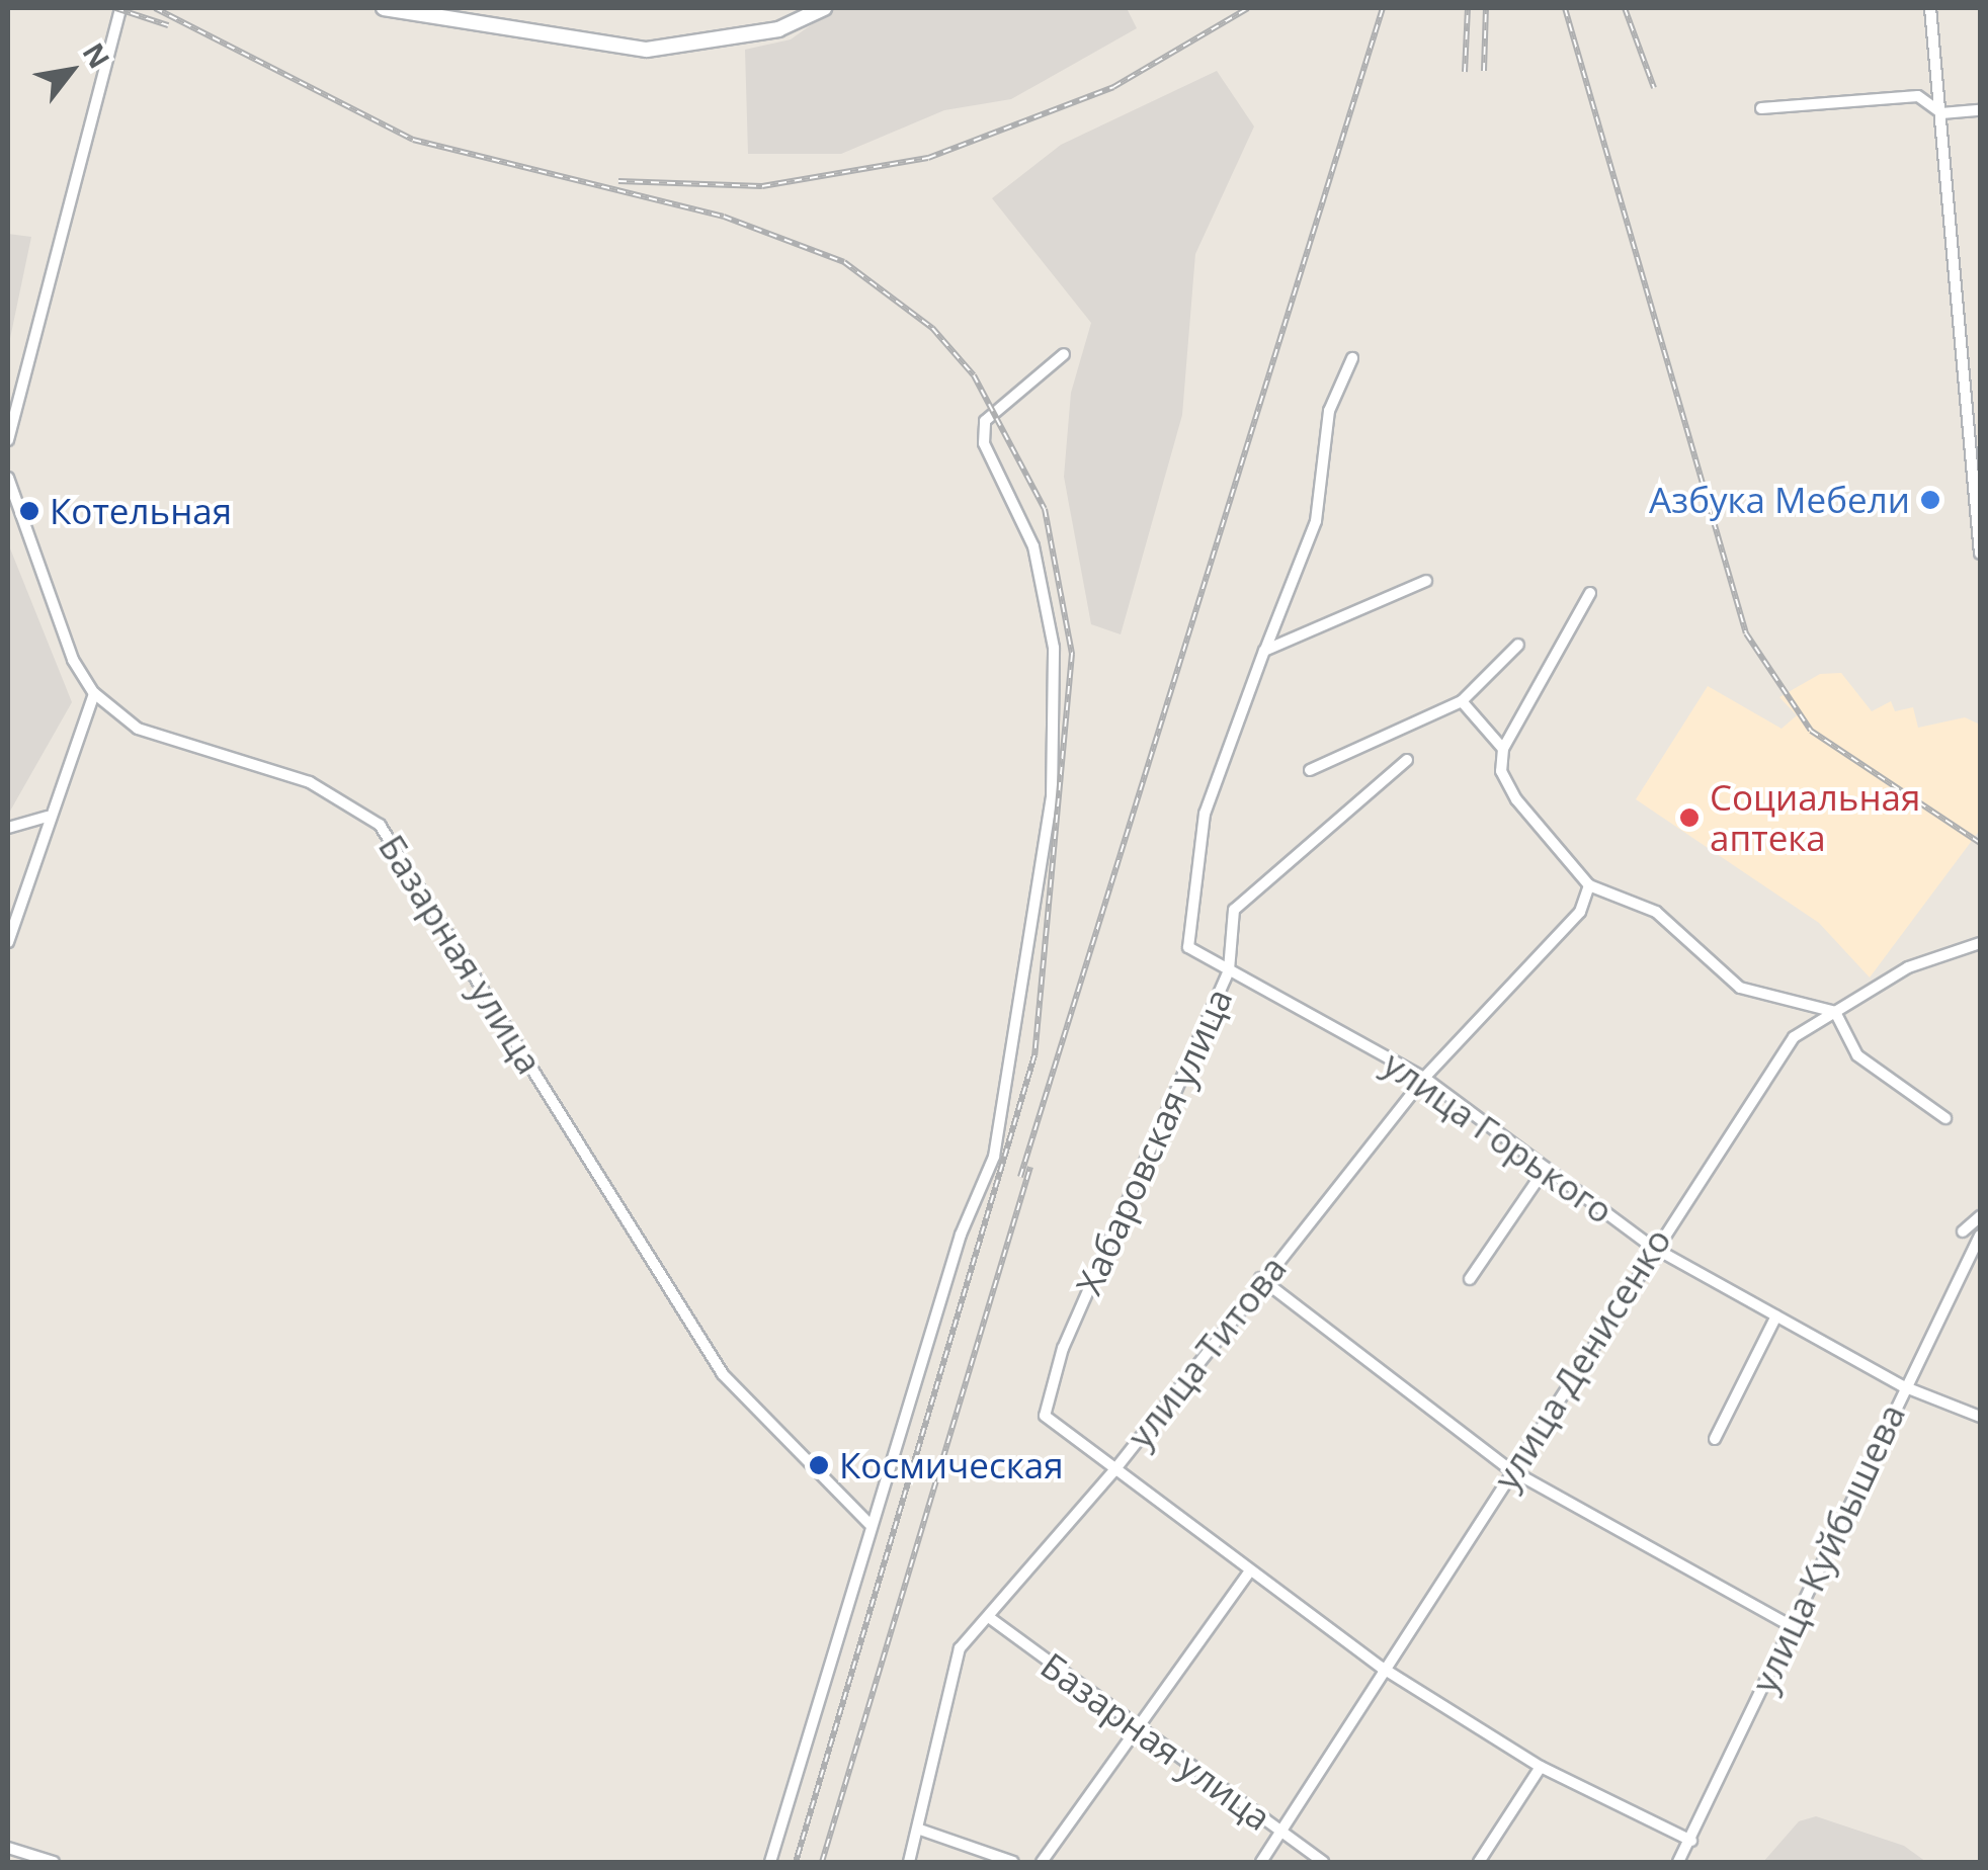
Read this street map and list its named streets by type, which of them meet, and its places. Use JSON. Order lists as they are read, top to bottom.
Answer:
{
  "streets": {
    "street": [
      "Базарная улица",
      "улица Горького",
      "Хабаровская улица",
      "улица Титова",
      "улица Денисенко",
      "улица Куйбышева"
    ]
  },
  "crossings": [
    ["Базарная улица", "улица Титова"],
    ["Базарная улица", "улица Денисенко"],
    ["улица Горького", "Хабаровская улица"],
    ["улица Горького", "улица Титова"],
    ["улица Горького", "улица Денисенко"],
    ["улица Горького", "улица Куйбышева"],
    ["Хабаровская улица", "улица Титова"]
  ],
  "places": [
    "Азбука Мебели",
    "Котельная",
    "Социальная аптека",
    "Космическая"
  ],
  "north": "top right"
}
